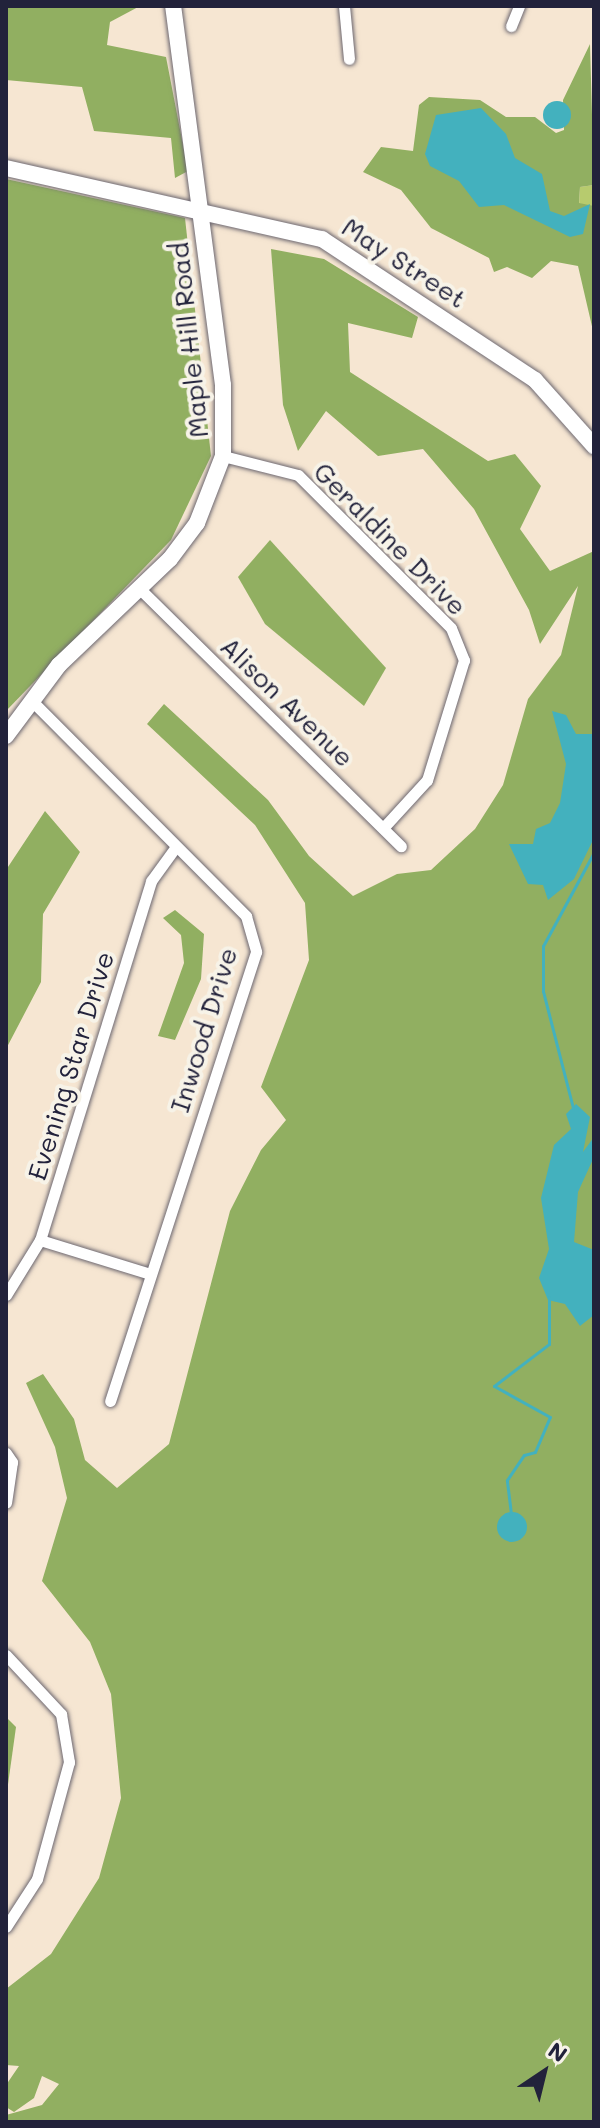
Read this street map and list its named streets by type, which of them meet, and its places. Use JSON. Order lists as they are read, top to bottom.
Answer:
{
  "streets": {
    "street": [
      "May Street",
      "Maple Hill Road",
      "Geraldine Drive",
      "Alison Avenue",
      "Inwood Drive",
      "Evening Star Drive"
    ]
  },
  "crossings": [
    ["May Street", "Maple Hill Road"],
    ["Maple Hill Road", "Geraldine Drive"],
    ["Maple Hill Road", "Alison Avenue"],
    ["Maple Hill Road", "Inwood Drive"],
    ["Geraldine Drive", "Alison Avenue"],
    ["Inwood Drive", "Evening Star Drive"]
  ],
  "north": "top right"
}
